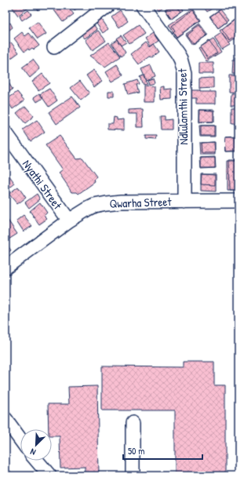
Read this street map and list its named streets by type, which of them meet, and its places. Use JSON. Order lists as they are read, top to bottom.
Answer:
{
  "streets": {
    "street": ["Ndlulamthi Street", "Nyathi Street", "Qwarha Street"]
  },
  "crossings": [
    ["Ndlulamthi Street", "Qwarha Street"],
    ["Nyathi Street", "Qwarha Street"]
  ],
  "scale_bar": "50 m",
  "north": "bottom left"
}
